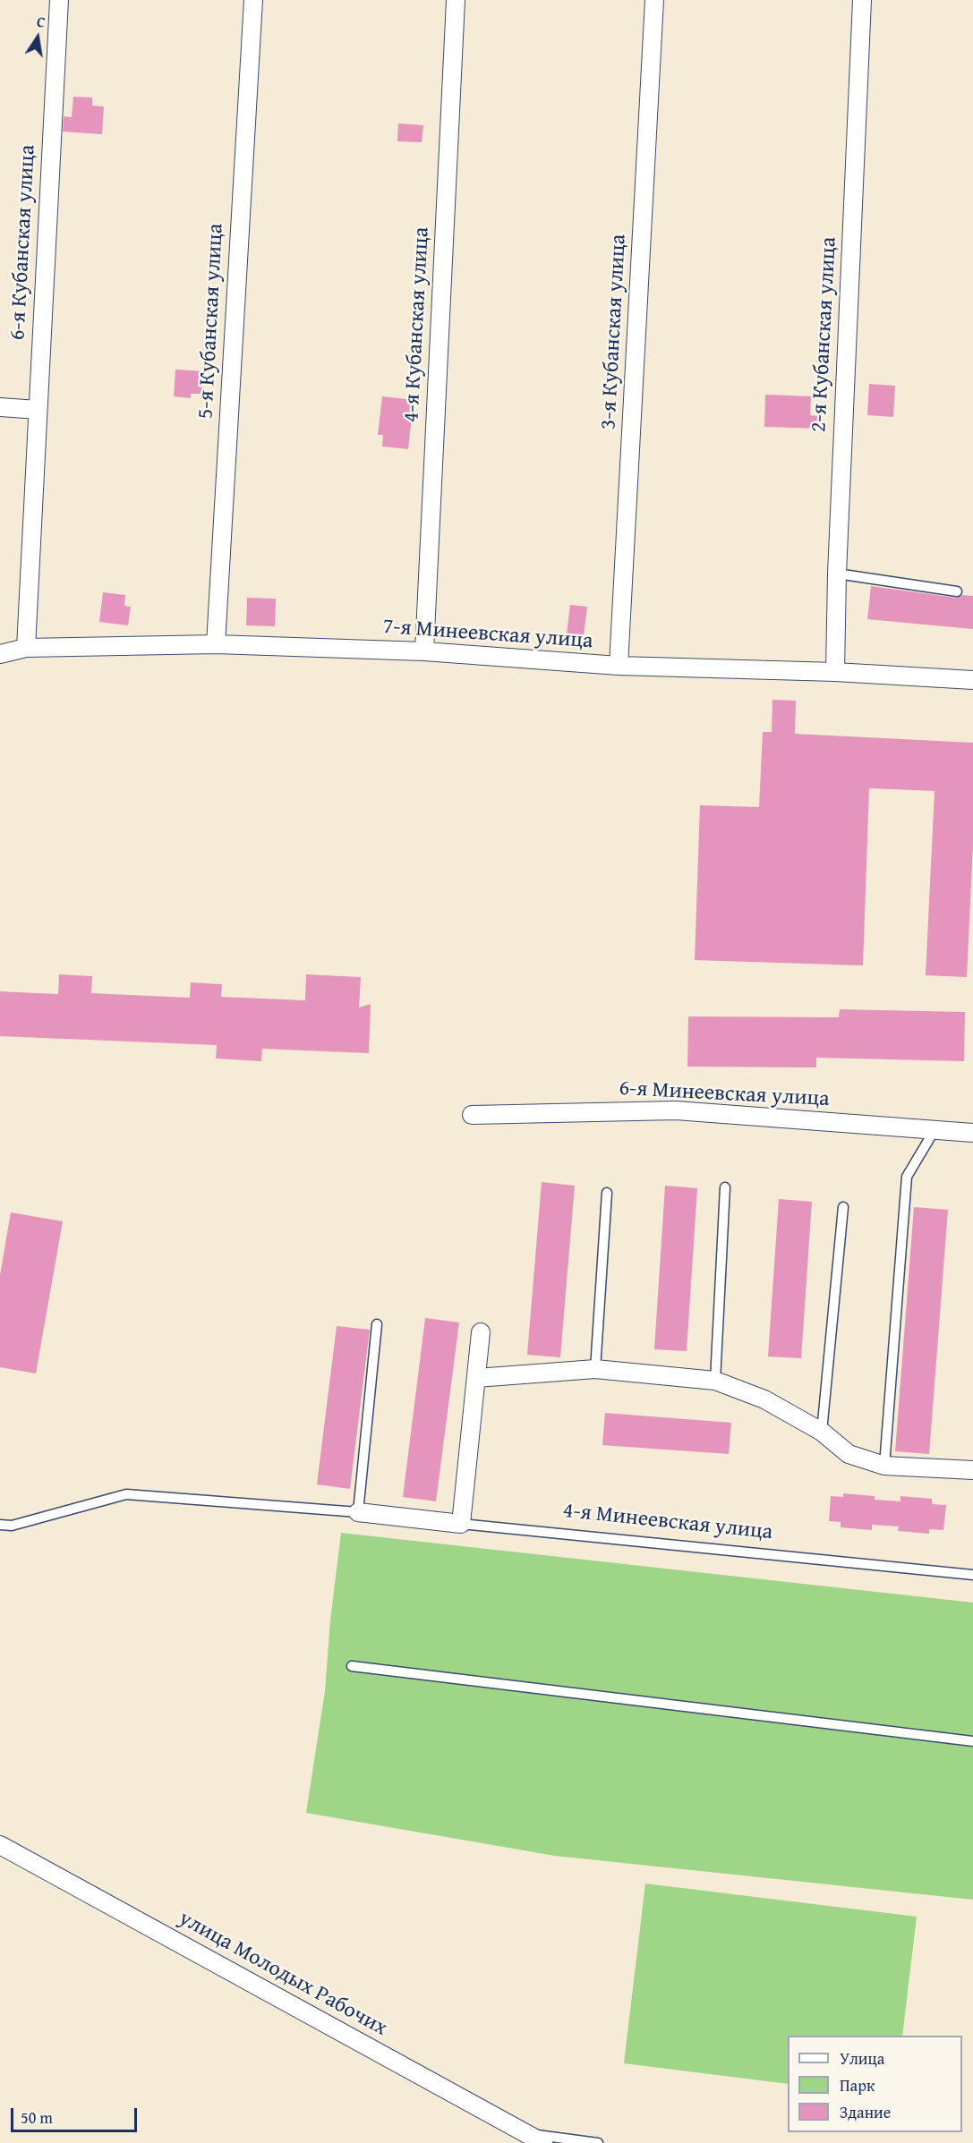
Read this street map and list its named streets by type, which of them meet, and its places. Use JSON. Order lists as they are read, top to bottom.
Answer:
{
  "streets": {
    "street": [
      "6-я Кубанская улица",
      "5-я Кубанская улица",
      "4-я Кубанская улица",
      "3-я Кубанская улица",
      "2-я Кубанская улица",
      "7-я Минеевская улица",
      "6-я Минеевская улица",
      "4-я Минеевская улица",
      "улица Молодых Рабочих"
    ]
  },
  "crossings": [
    ["6-я Кубанская улица", "7-я Минеевская улица"],
    ["5-я Кубанская улица", "7-я Минеевская улица"],
    ["4-я Кубанская улица", "7-я Минеевская улица"],
    ["3-я Кубанская улица", "7-я Минеевская улица"],
    ["2-я Кубанская улица", "7-я Минеевская улица"]
  ],
  "legend": ["Улица", "Парк", "Здание"],
  "scale_bar": "50 m",
  "north": "top"
}
